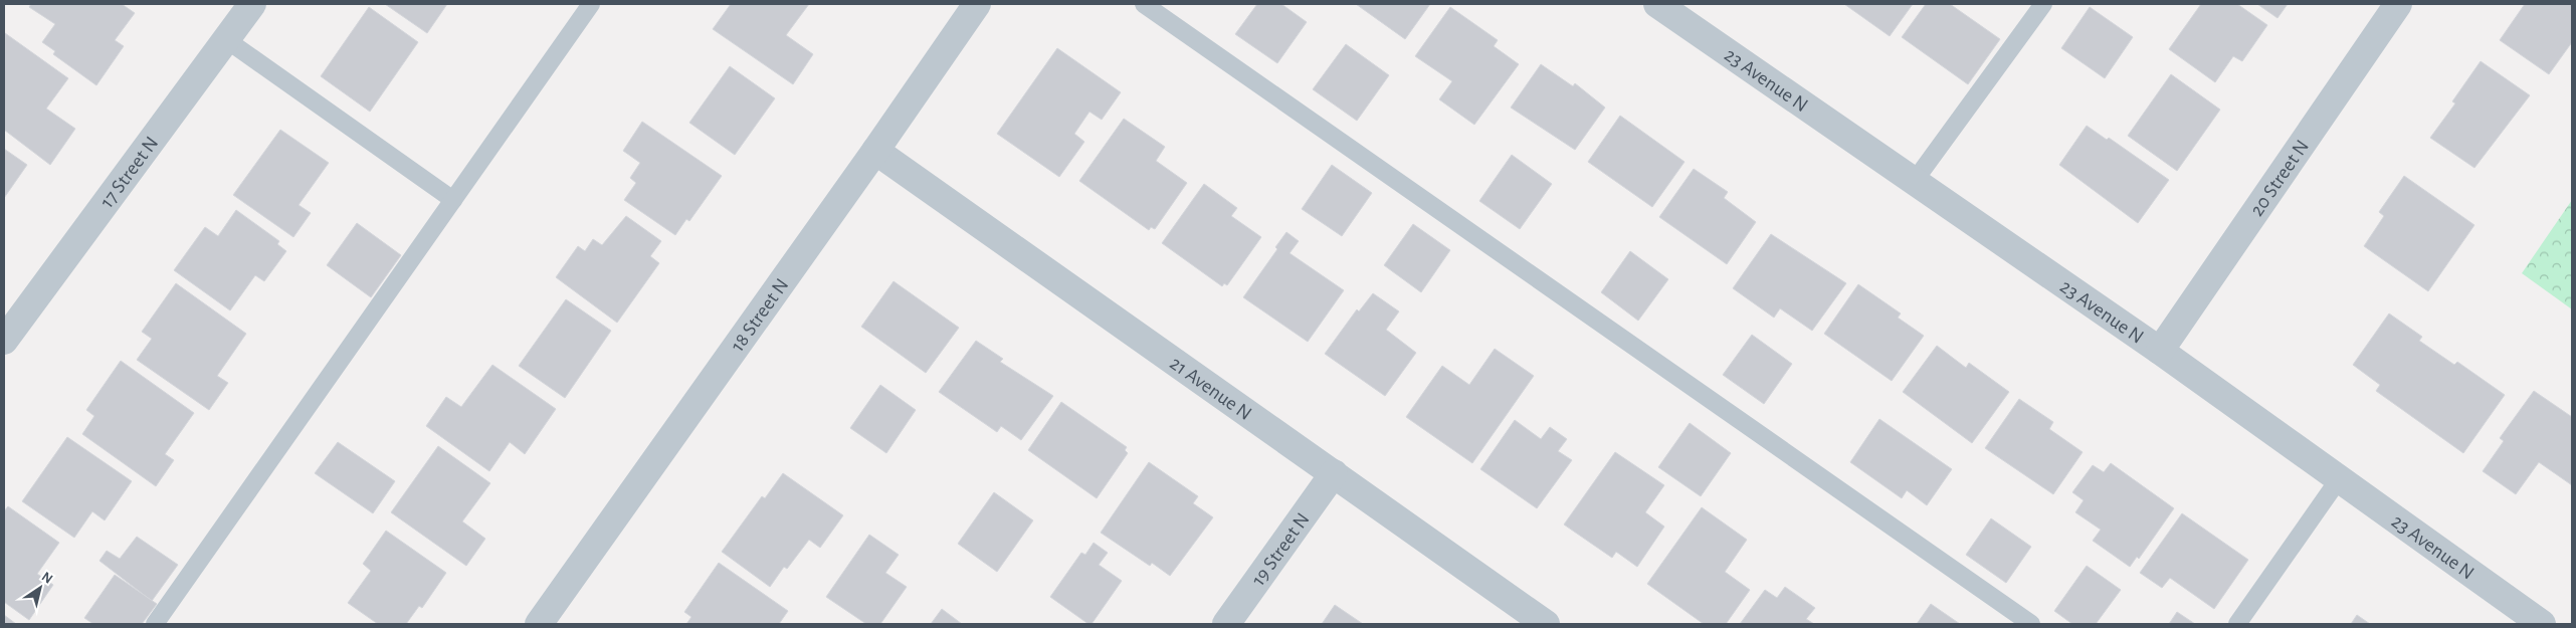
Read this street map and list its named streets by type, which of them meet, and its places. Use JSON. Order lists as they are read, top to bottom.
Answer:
{
  "streets": {
    "street": [
      "23 Avenue N",
      "17 Street N",
      "20 Street N",
      "18 Street N",
      "21 Avenue N",
      "19 Street N"
    ]
  },
  "crossings": [
    ["23 Avenue N", "20 Street N"],
    ["18 Street N", "21 Avenue N"],
    ["21 Avenue N", "19 Street N"]
  ],
  "north": "top right"
}
